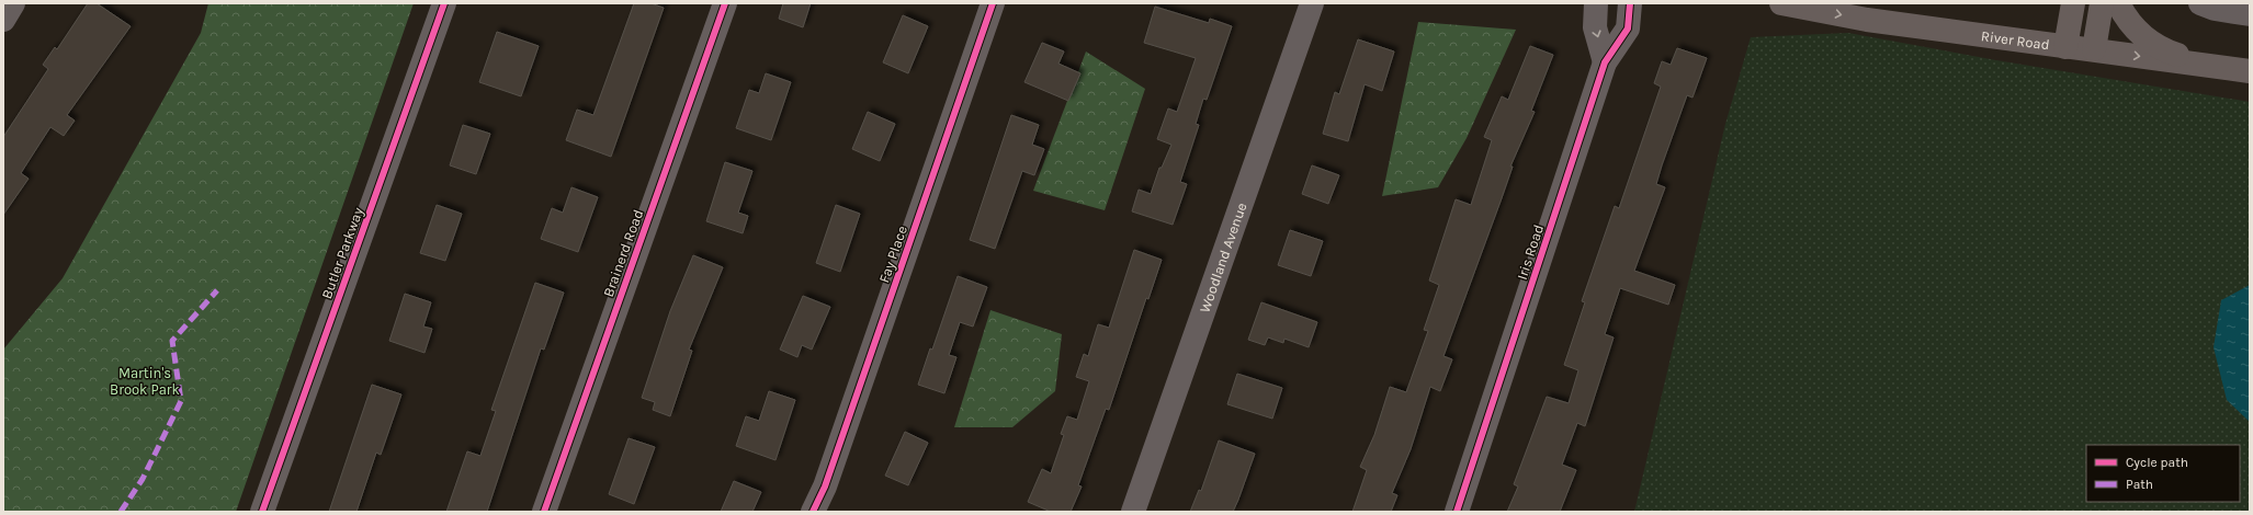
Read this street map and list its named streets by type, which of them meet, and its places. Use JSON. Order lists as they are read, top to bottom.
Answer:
{
  "streets": {
    "main road": ["River Road"],
    "street": [
      "Iris Road",
      "Butler Parkway",
      "Brainerd Road",
      "Fay Place",
      "Woodland Avenue"
    ]
  },
  "one_way": ["River Road"],
  "parks": ["Martin's Brook Park"],
  "legend": ["Cycle path", "Path"]
}
